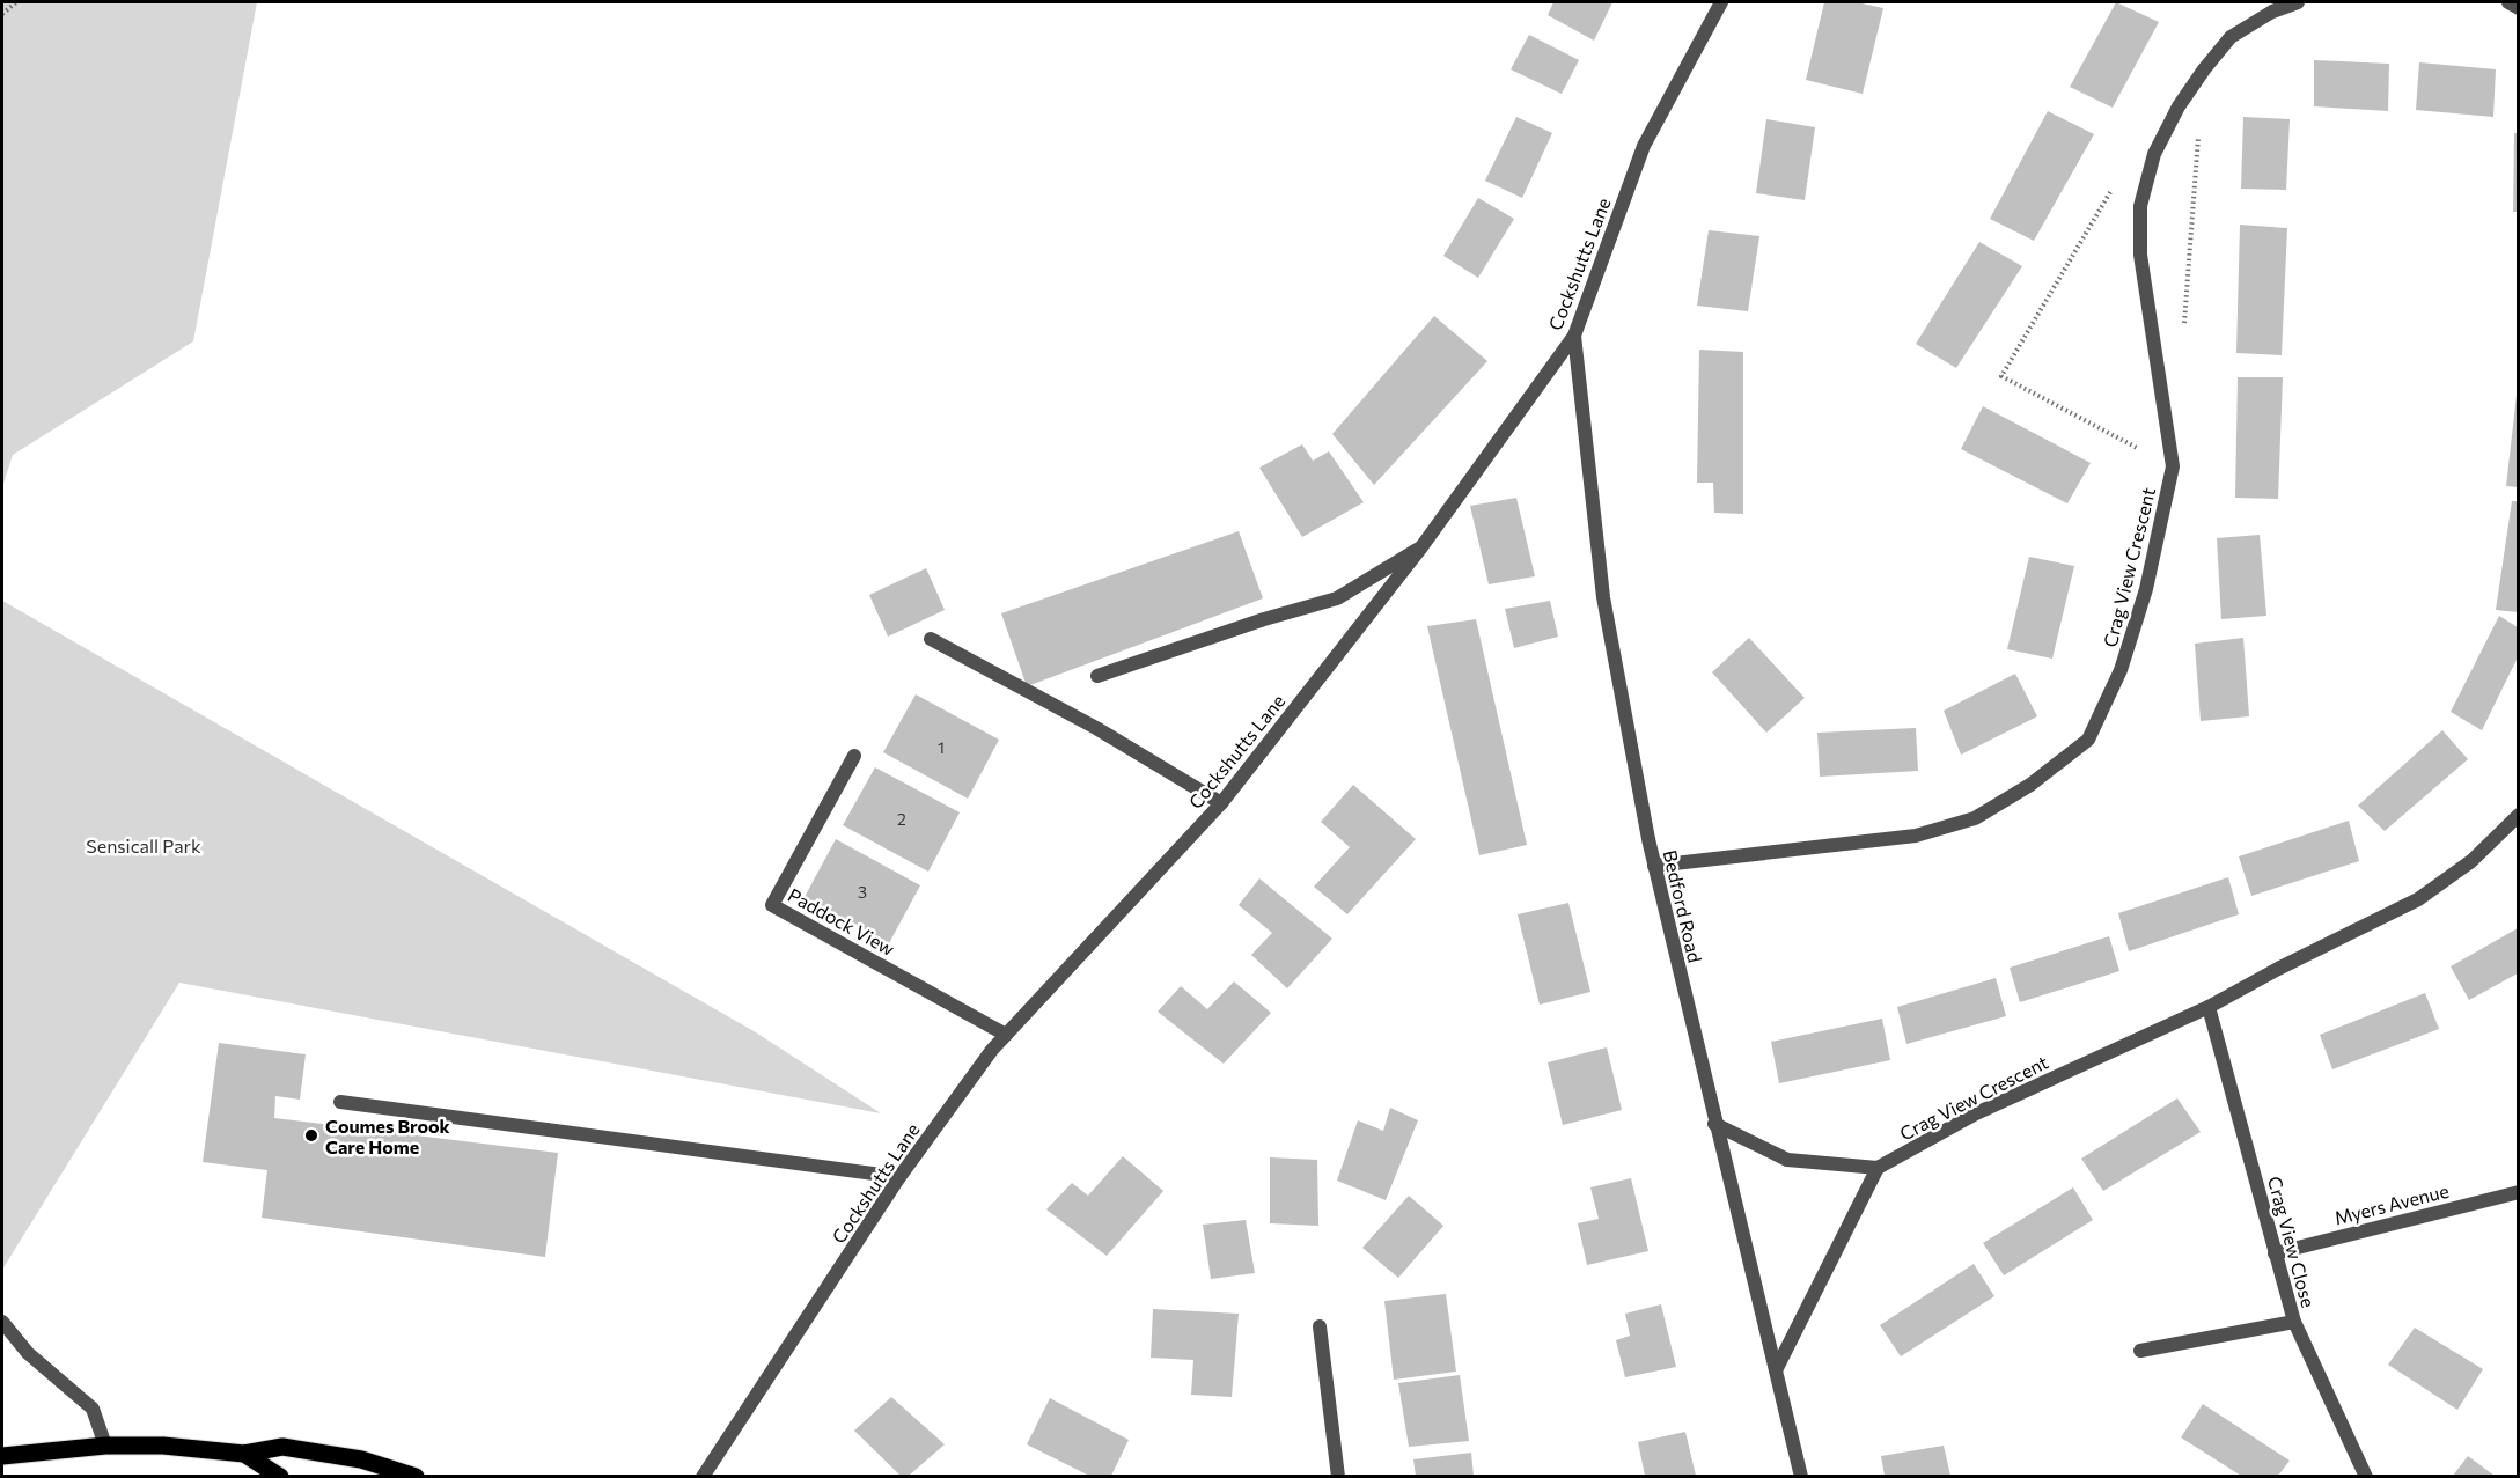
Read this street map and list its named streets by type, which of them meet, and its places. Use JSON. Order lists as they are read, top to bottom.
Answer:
{
  "streets": {
    "street": [
      "Cockshutts Lane",
      "Crag View Crescent",
      "Bedford Road",
      "Paddock View",
      "Myers Avenue",
      "Crag View Close"
    ]
  },
  "crossings": [
    ["Cockshutts Lane", "Bedford Road"],
    ["Cockshutts Lane", "Paddock View"],
    ["Crag View Crescent", "Bedford Road"],
    ["Crag View Crescent", "Crag View Close"],
    ["Myers Avenue", "Crag View Close"]
  ],
  "parks": ["Sensicall Park"],
  "places": ["Coumes Brook Care Home"],
  "house_numbers": ["1", "2", "3"]
}
